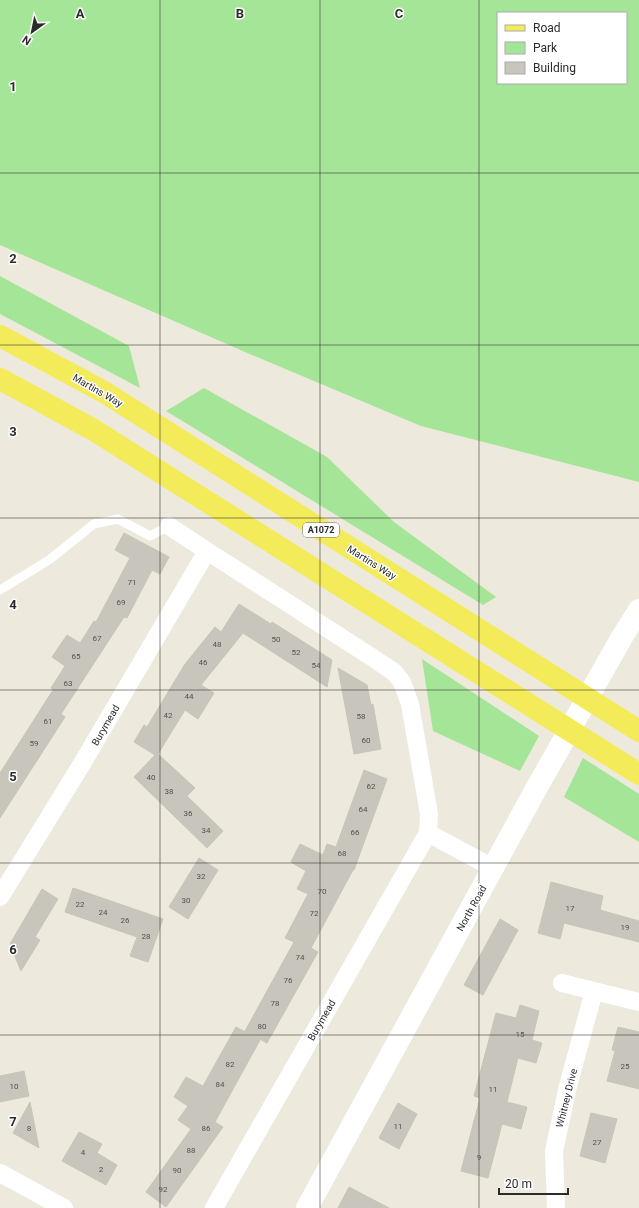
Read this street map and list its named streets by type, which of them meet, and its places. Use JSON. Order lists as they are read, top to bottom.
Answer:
{
  "streets": {
    "main road": ["Martins Way", "A1072", "North Road"],
    "street": ["Burymead", "Whitney Drive"]
  },
  "house_numbers": [
    "71",
    "69",
    "67",
    "50",
    "48",
    "52",
    "65",
    "46",
    "54",
    "63",
    "44",
    "42",
    "58",
    "61",
    "60",
    "59",
    "40",
    "62",
    "38",
    "64",
    "36",
    "34",
    "66",
    "68",
    "32",
    "70",
    "30",
    "22",
    "17",
    "24",
    "72",
    "26",
    "19",
    "28",
    "74",
    "76",
    "78",
    "80",
    "15",
    "82",
    "25",
    "84",
    "10",
    "11",
    "11",
    "8",
    "86",
    "27",
    "88",
    "4",
    "9",
    "2",
    "90",
    "92"
  ],
  "legend": ["Road", "Park", "Building"],
  "scale_bar": "20 m",
  "north": "bottom left",
  "grid": {
    "columns": ["A", "B", "C"],
    "rows": [
      "1",
      "2",
      "3",
      "4",
      "5",
      "6",
      "7"
    ]
  }
}
